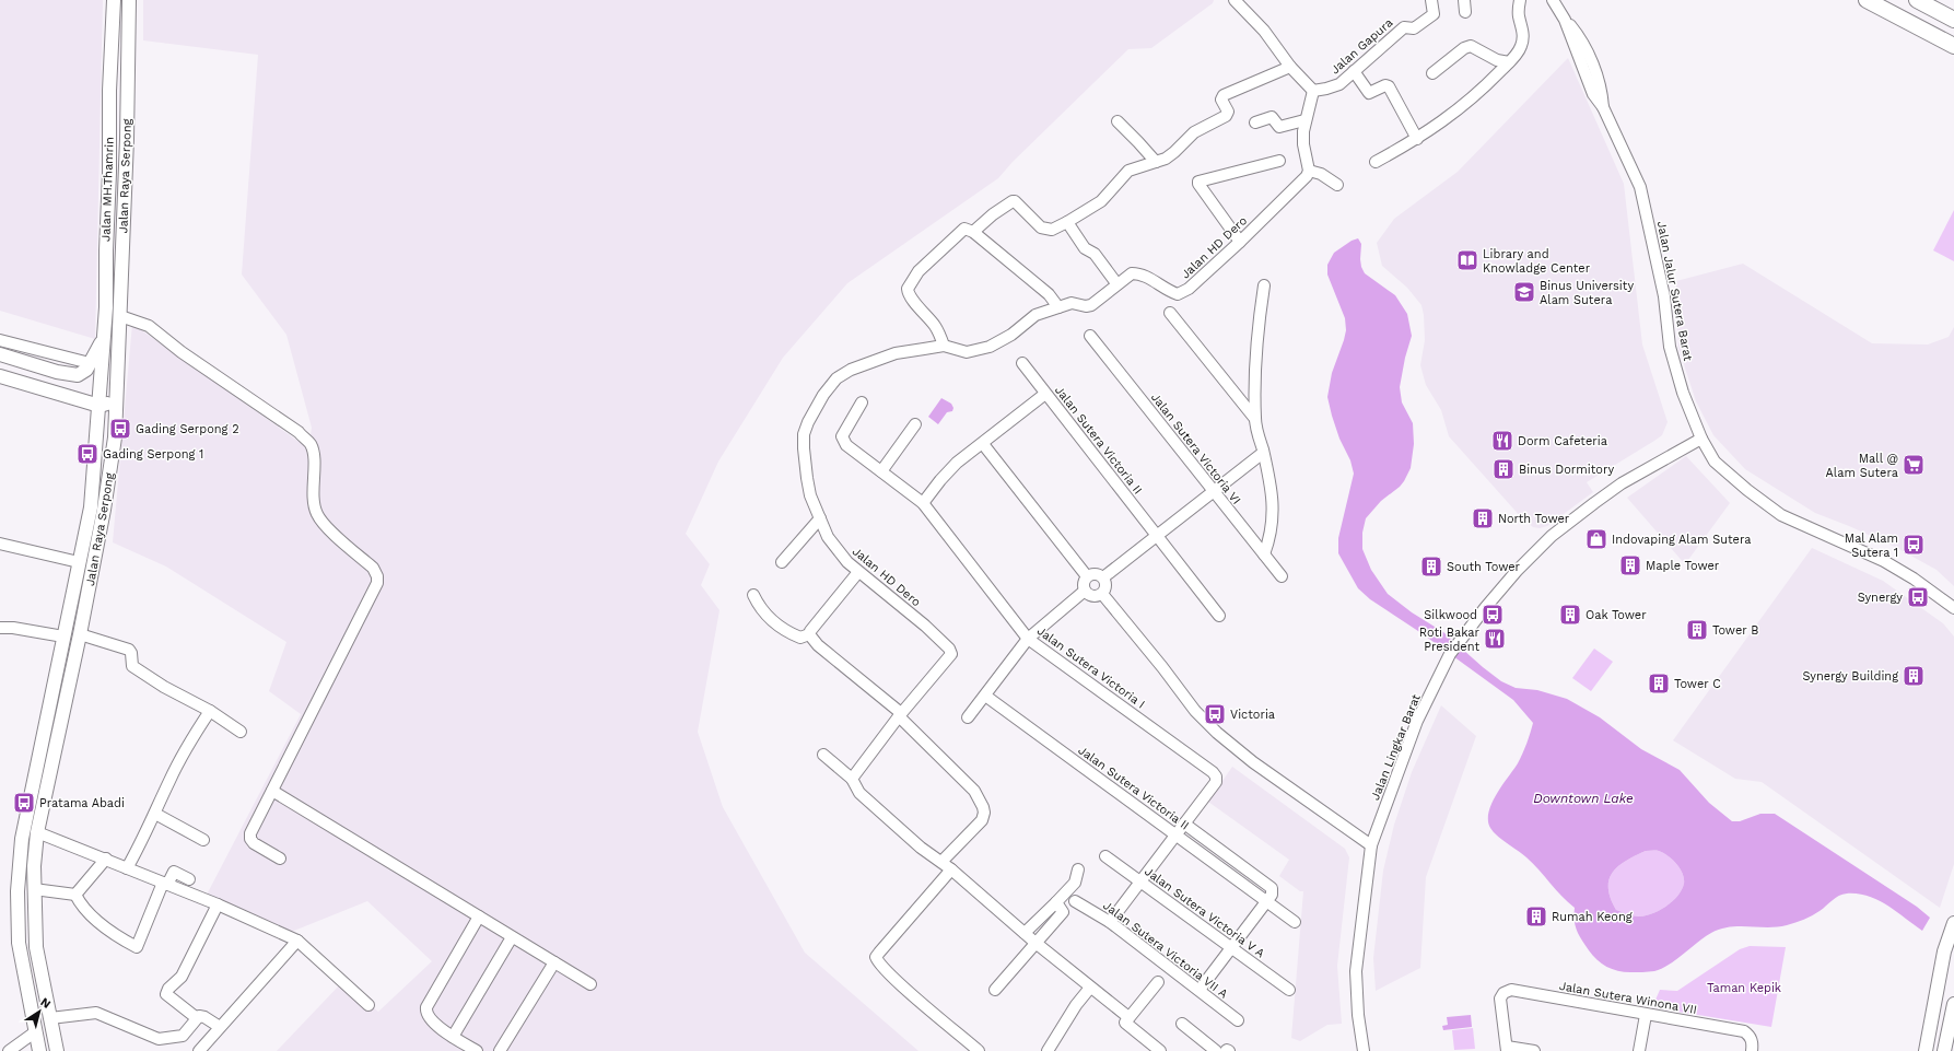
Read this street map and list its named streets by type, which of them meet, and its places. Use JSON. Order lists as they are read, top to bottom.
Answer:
{
  "streets": {
    "main road": ["Jalan Raya Serpong", "Jalan MH.Thamrin"],
    "street": [
      "Jalan Gapura",
      "Jalan HD Dero",
      "Jalan Jalur Sutera Barat",
      "Jalan Sutera Victoria II",
      "Jalan Sutera Victoria VI",
      "Jalan Sutera Victoria I",
      "Jalan Lingkar Barat",
      "Jalan Sutera Victoria V A",
      "Jalan Sutera Victoria VII A",
      "Jalan Sutera Winona VII"
    ]
  },
  "crossings": [
    ["Jalan Raya Serpong", "Jalan MH.Thamrin"],
    ["Jalan Jalur Sutera Barat", "Jalan Lingkar Barat"],
    ["Jalan Sutera Victoria II", "Jalan Sutera Victoria I"]
  ],
  "water": ["Downtown Lake"],
  "parks": ["Taman Kepik"],
  "places": {
    "library": ["Library and Knowladge Center"],
    "school or university": ["Binus University Alam Sutera"],
    "bus stop": [
      "Gading Serpong 2",
      "Gading Serpong 1",
      "Mal Alam Sutera 1",
      "Synergy",
      "Silkwood",
      "Victoria",
      "Pratama Abadi"
    ],
    "restaurant": ["Dorm Cafeteria", "Roti Bakar President"],
    "supermarket": ["Mall @ Alam Sutera"],
    "building": [
      "Binus Dormitory",
      "North Tower",
      "Maple Tower",
      "South Tower",
      "Oak Tower",
      "Tower B",
      "Synergy Building",
      "Tower C",
      "Rumah Keong"
    ],
    "shop": ["Indovaping Alam Sutera"]
  },
  "north": "top right"
}
